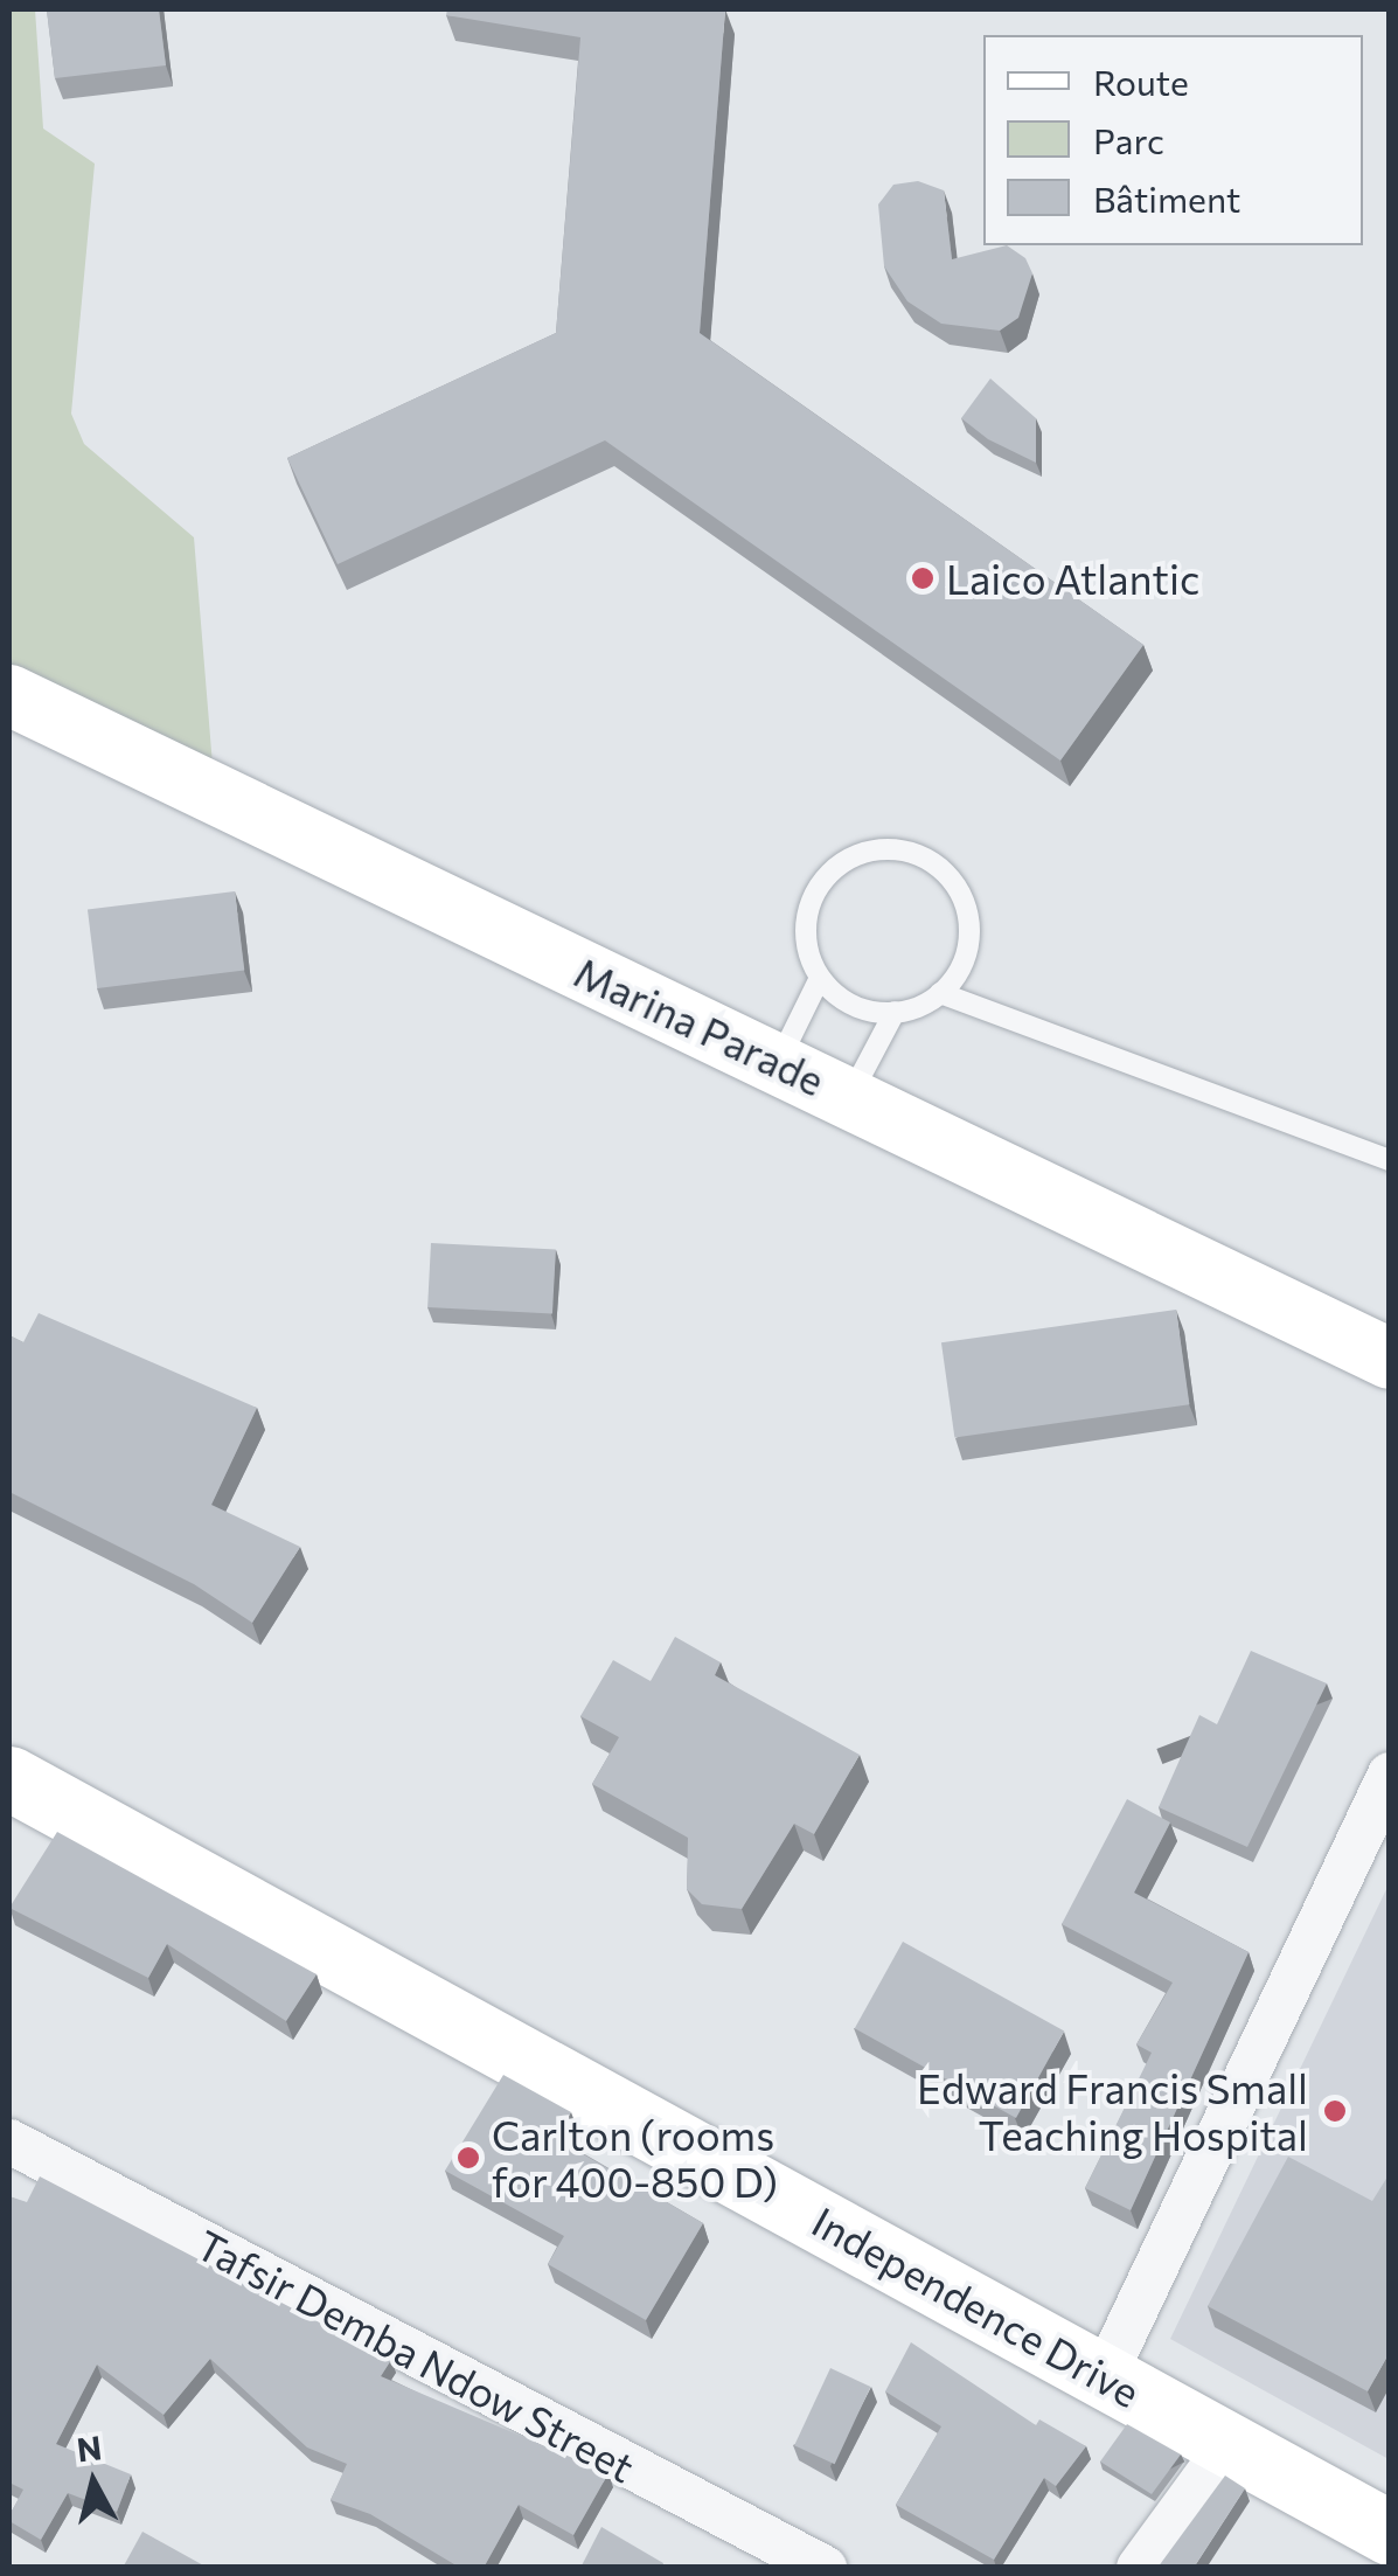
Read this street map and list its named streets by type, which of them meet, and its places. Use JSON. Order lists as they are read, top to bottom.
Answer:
{
  "streets": {
    "highway": ["Independence Drive"],
    "street": ["Marina Parade", "Tafsir Demba Ndow Street"]
  },
  "places": ["Laico Atlantic", "Edward Francis Small Teaching Hospital", "Carlton (rooms for 400-850 D)"],
  "legend": ["Route", "Parc", "Bâtiment"],
  "north": "top"
}
